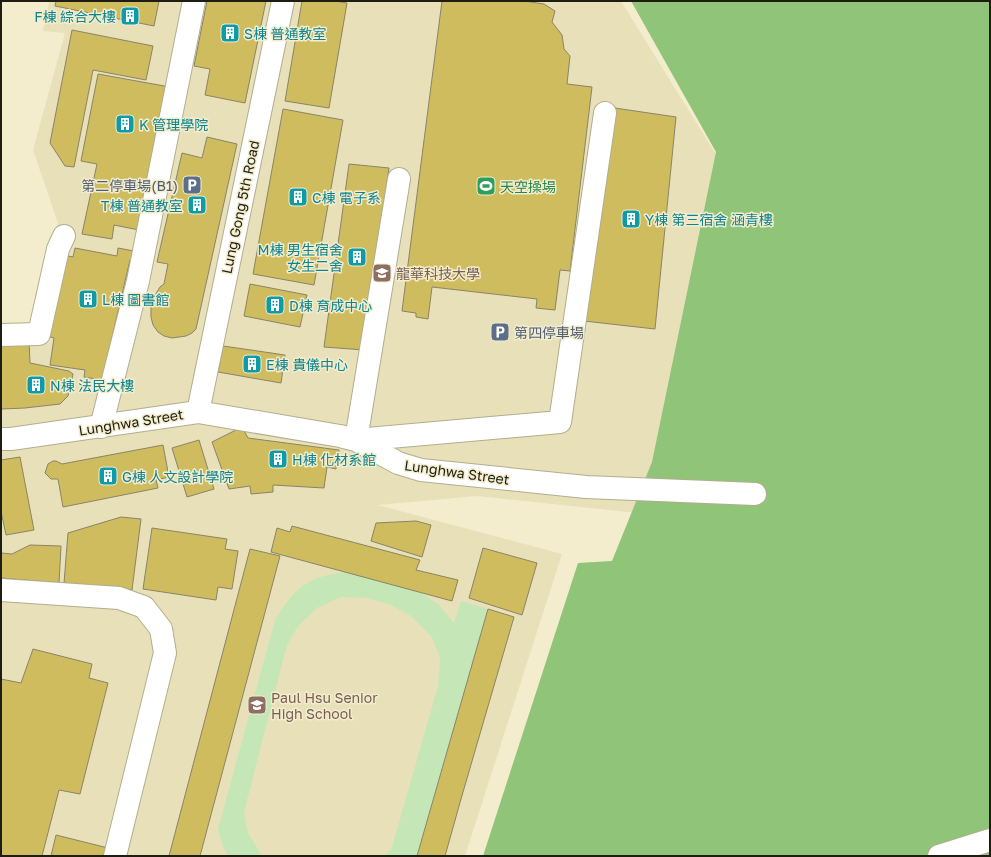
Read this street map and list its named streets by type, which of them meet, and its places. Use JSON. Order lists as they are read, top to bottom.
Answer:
{
  "streets": {
    "street": ["Lung Gong 5th Road", "Lunghwa Street"]
  },
  "crossings": [
    ["Lung Gong 5th Road", "Lunghwa Street"]
  ],
  "places": {
    "building": [
      "F棟 綜合大樓",
      "S棟 普通教室",
      "K 管理學院",
      "C棟 電子系",
      "T棟 普通教室",
      "Y棟 第三宿舍 涵青樓",
      "M棟 男生宿舍 女生二舍",
      "L棟 圖書館",
      "D棟 育成中心",
      "E棟 貴儀中心",
      "N棟 法民大樓",
      "H棟 化材系館",
      "G棟 人文設計學院"
    ],
    "parking": ["第二停車場(B1)", "第四停車場"],
    "sports": ["天空操場"],
    "school or university": ["龍華科技大學", "Paul Hsu Senior High School"]
  }
}
